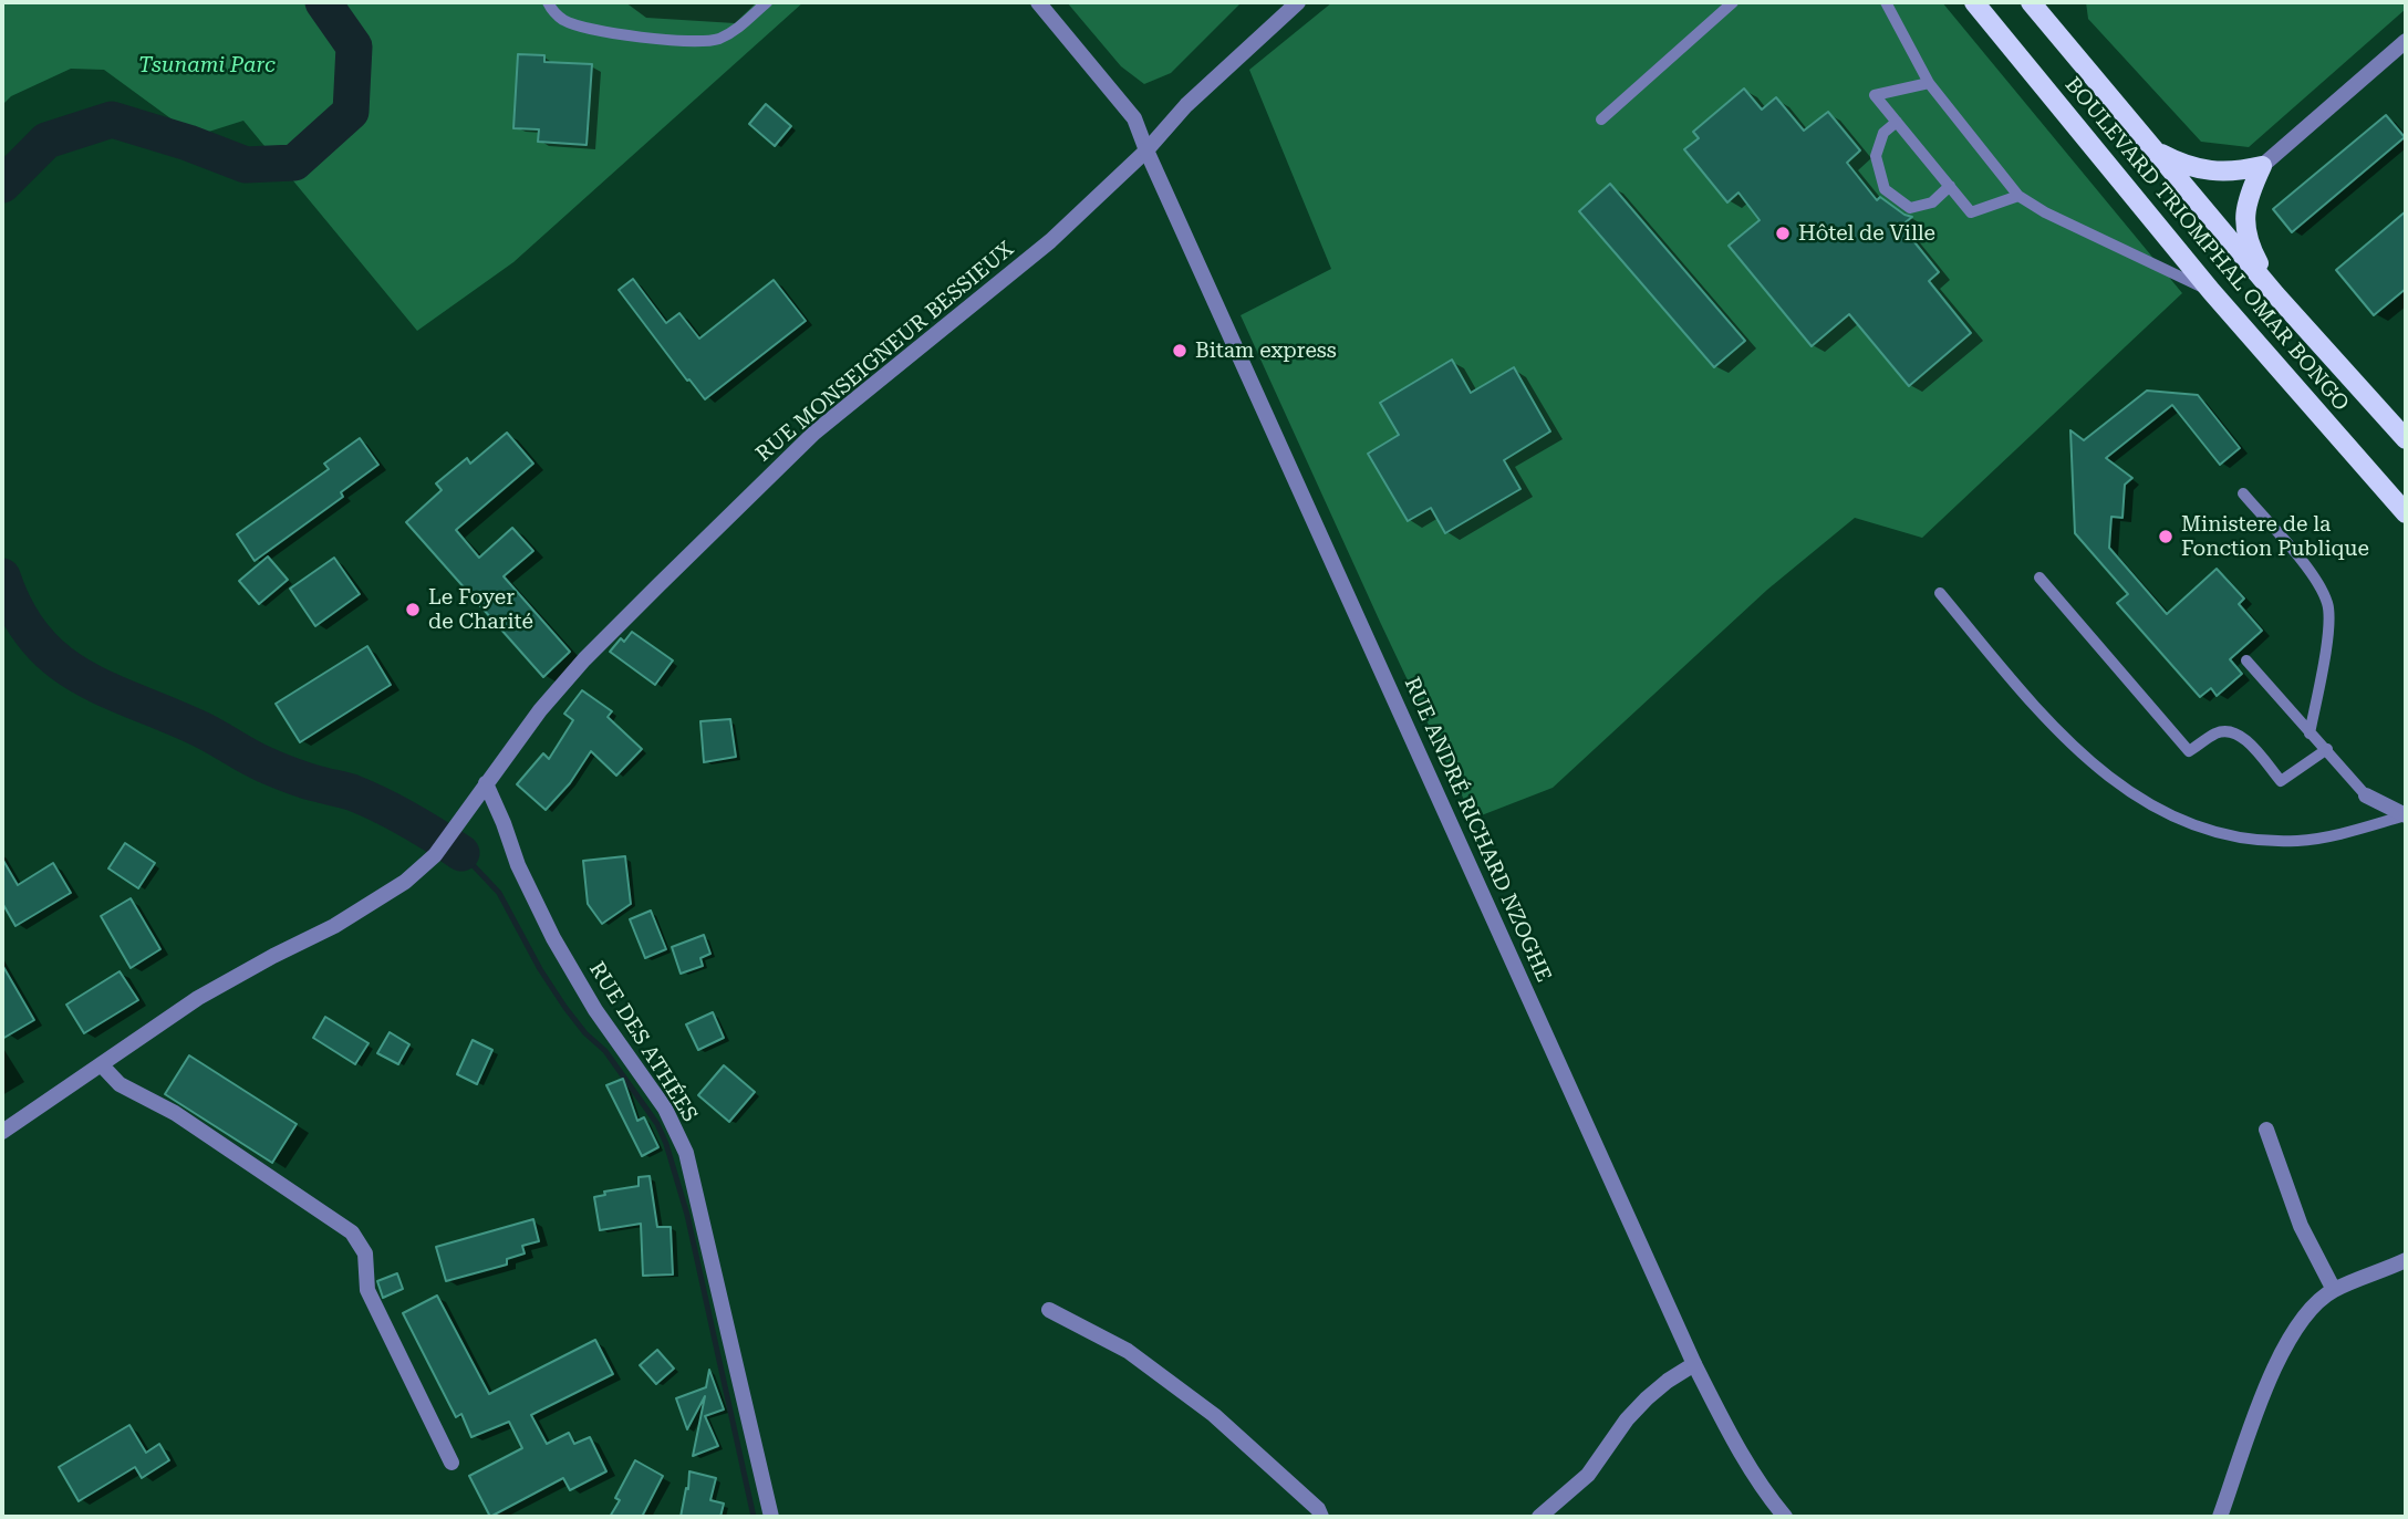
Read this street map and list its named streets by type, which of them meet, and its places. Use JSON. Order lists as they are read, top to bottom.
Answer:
{
  "streets": {
    "main road": ["BOULEVARD TRIOMPHAL OMAR BONGO"],
    "street": ["RUE MONSEIGNEUR BESSIEUX", "RUE ANDRÉ RICHARD NZOGHE", "RUE DES ATHÉES"]
  },
  "crossings": [
    ["RUE MONSEIGNEUR BESSIEUX", "RUE ANDRÉ RICHARD NZOGHE"],
    ["RUE MONSEIGNEUR BESSIEUX", "RUE DES ATHÉES"]
  ],
  "parks": ["Tsunami Parc"],
  "places": [
    "Hôtel de Ville",
    "Bitam express",
    "Ministere de la Fonction Publique",
    "Le Foyer de Charité"
  ]
}
